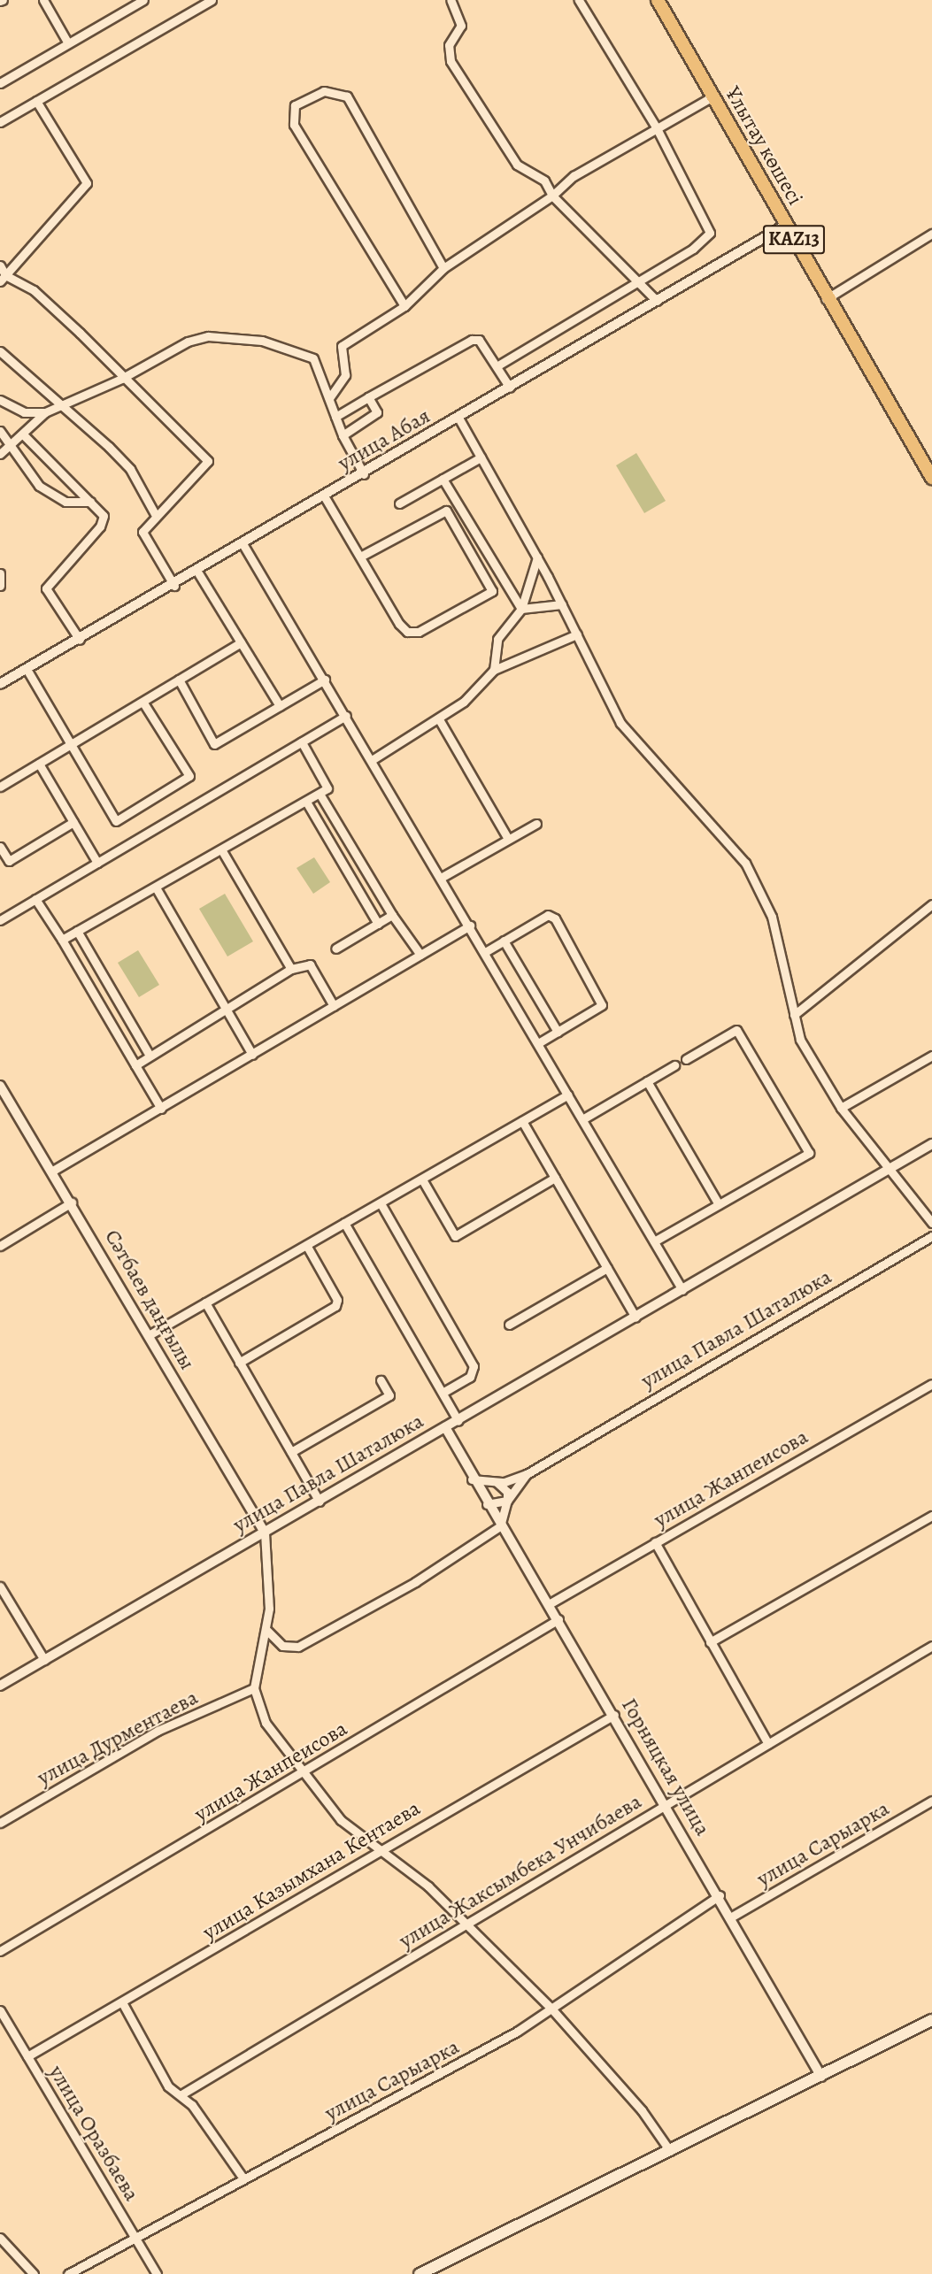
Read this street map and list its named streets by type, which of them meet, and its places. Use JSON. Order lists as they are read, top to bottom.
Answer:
{
  "streets": {
    "main road": ["Ұлытау көшесі", "KAZ13"],
    "street": [
      "улица Абая",
      "Сәтбаев даңғылы",
      "улица Павла Шаталюка",
      "улица Жанпеисова",
      "улица Дурментаева",
      "Горняцкая улица",
      "улица Сарыарка",
      "улица Казымхана Кентаева",
      "улица Жаксымбека Унчибаева",
      "улица Оразбаева"
    ]
  },
  "crossings": [
    ["Ұлытау көшесі", "улица Абая"],
    ["Сәтбаев даңғылы", "улица Павла Шаталюка"],
    ["улица Павла Шаталюка", "Горняцкая улица"],
    ["улица Жанпеисова", "Горняцкая улица"],
    ["Горняцкая улица", "улица Сарыарка"],
    ["Горняцкая улица", "улица Казымхана Кентаева"],
    ["Горняцкая улица", "улица Жаксымбека Унчибаева"],
    ["улица Сарыарка", "улица Оразбаева"],
    ["улица Казымхана Кентаева", "улица Оразбаева"]
  ]
}
